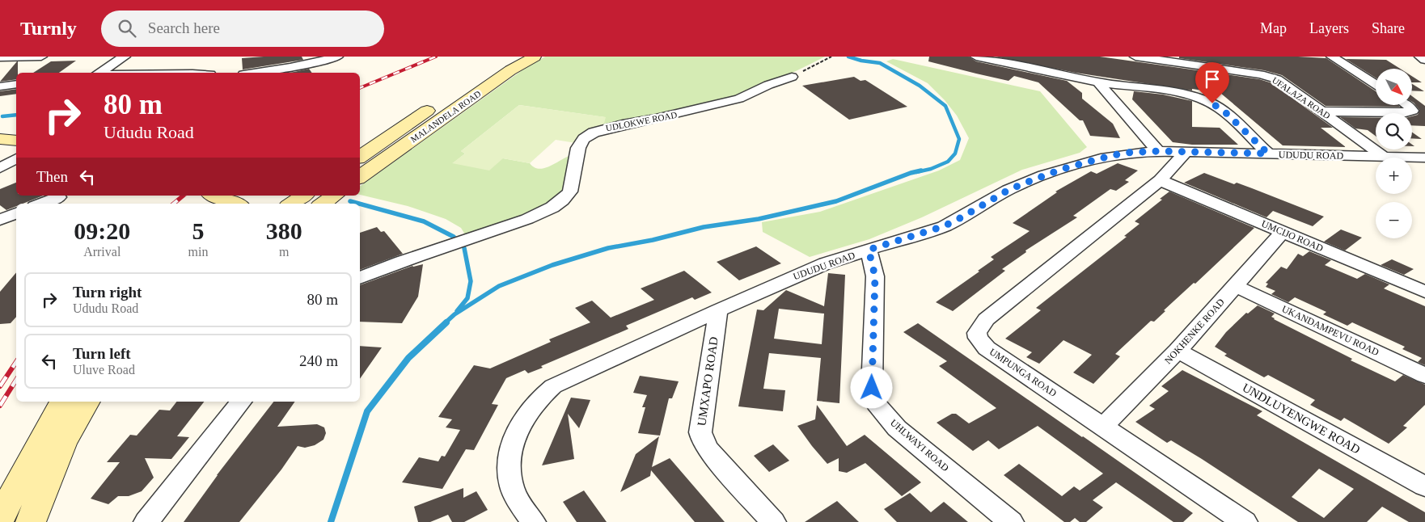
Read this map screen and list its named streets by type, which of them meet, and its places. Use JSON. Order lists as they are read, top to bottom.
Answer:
{
  "streets": {
    "main road": ["MALANDELA ROAD"],
    "street": [
      "UFALAZA ROAD",
      "UDLOKWE ROAD",
      "UDUDU ROAD",
      "UMCIJO ROAD",
      "UKANDAMPEVU ROAD",
      "NOKHENKE ROAD",
      "UMPUNGA ROAD",
      "UMXAPO ROAD",
      "UNDLUYENGWE ROAD",
      "UHLWAYI ROAD"
    ]
  },
  "crossings": [
    ["UFALAZA ROAD", "UDUDU ROAD"],
    ["UDUDU ROAD", "UMPUNGA ROAD"],
    ["UDUDU ROAD", "UMXAPO ROAD"],
    ["UDUDU ROAD", "UHLWAYI ROAD"],
    ["UMCIJO ROAD", "NOKHENKE ROAD"],
    ["UMCIJO ROAD", "UMPUNGA ROAD"],
    ["UKANDAMPEVU ROAD", "NOKHENKE ROAD"],
    ["NOKHENKE ROAD", "UMPUNGA ROAD"],
    ["NOKHENKE ROAD", "UNDLUYENGWE ROAD"]
  ],
  "north": "bottom right",
  "page": {
    "header": "Turnly",
    "search": "Search here",
    "nav": ["Map", "Layers", "Share"],
    "map_buttons": ["+", "−"],
    "turn": ["80 m", "Ududu Road"],
    "then": "Then",
    "eta": [
      "09:20",
      "Arrival",
      "5",
      "min",
      "380",
      "m"
    ],
    "list": [
      {
        "name": "Turn right",
        "note": "Ududu Road",
        "value": "80 m"
      },
      {
        "name": "Turn left",
        "note": "Uluve Road",
        "value": "240 m"
      }
    ]
  }
}
